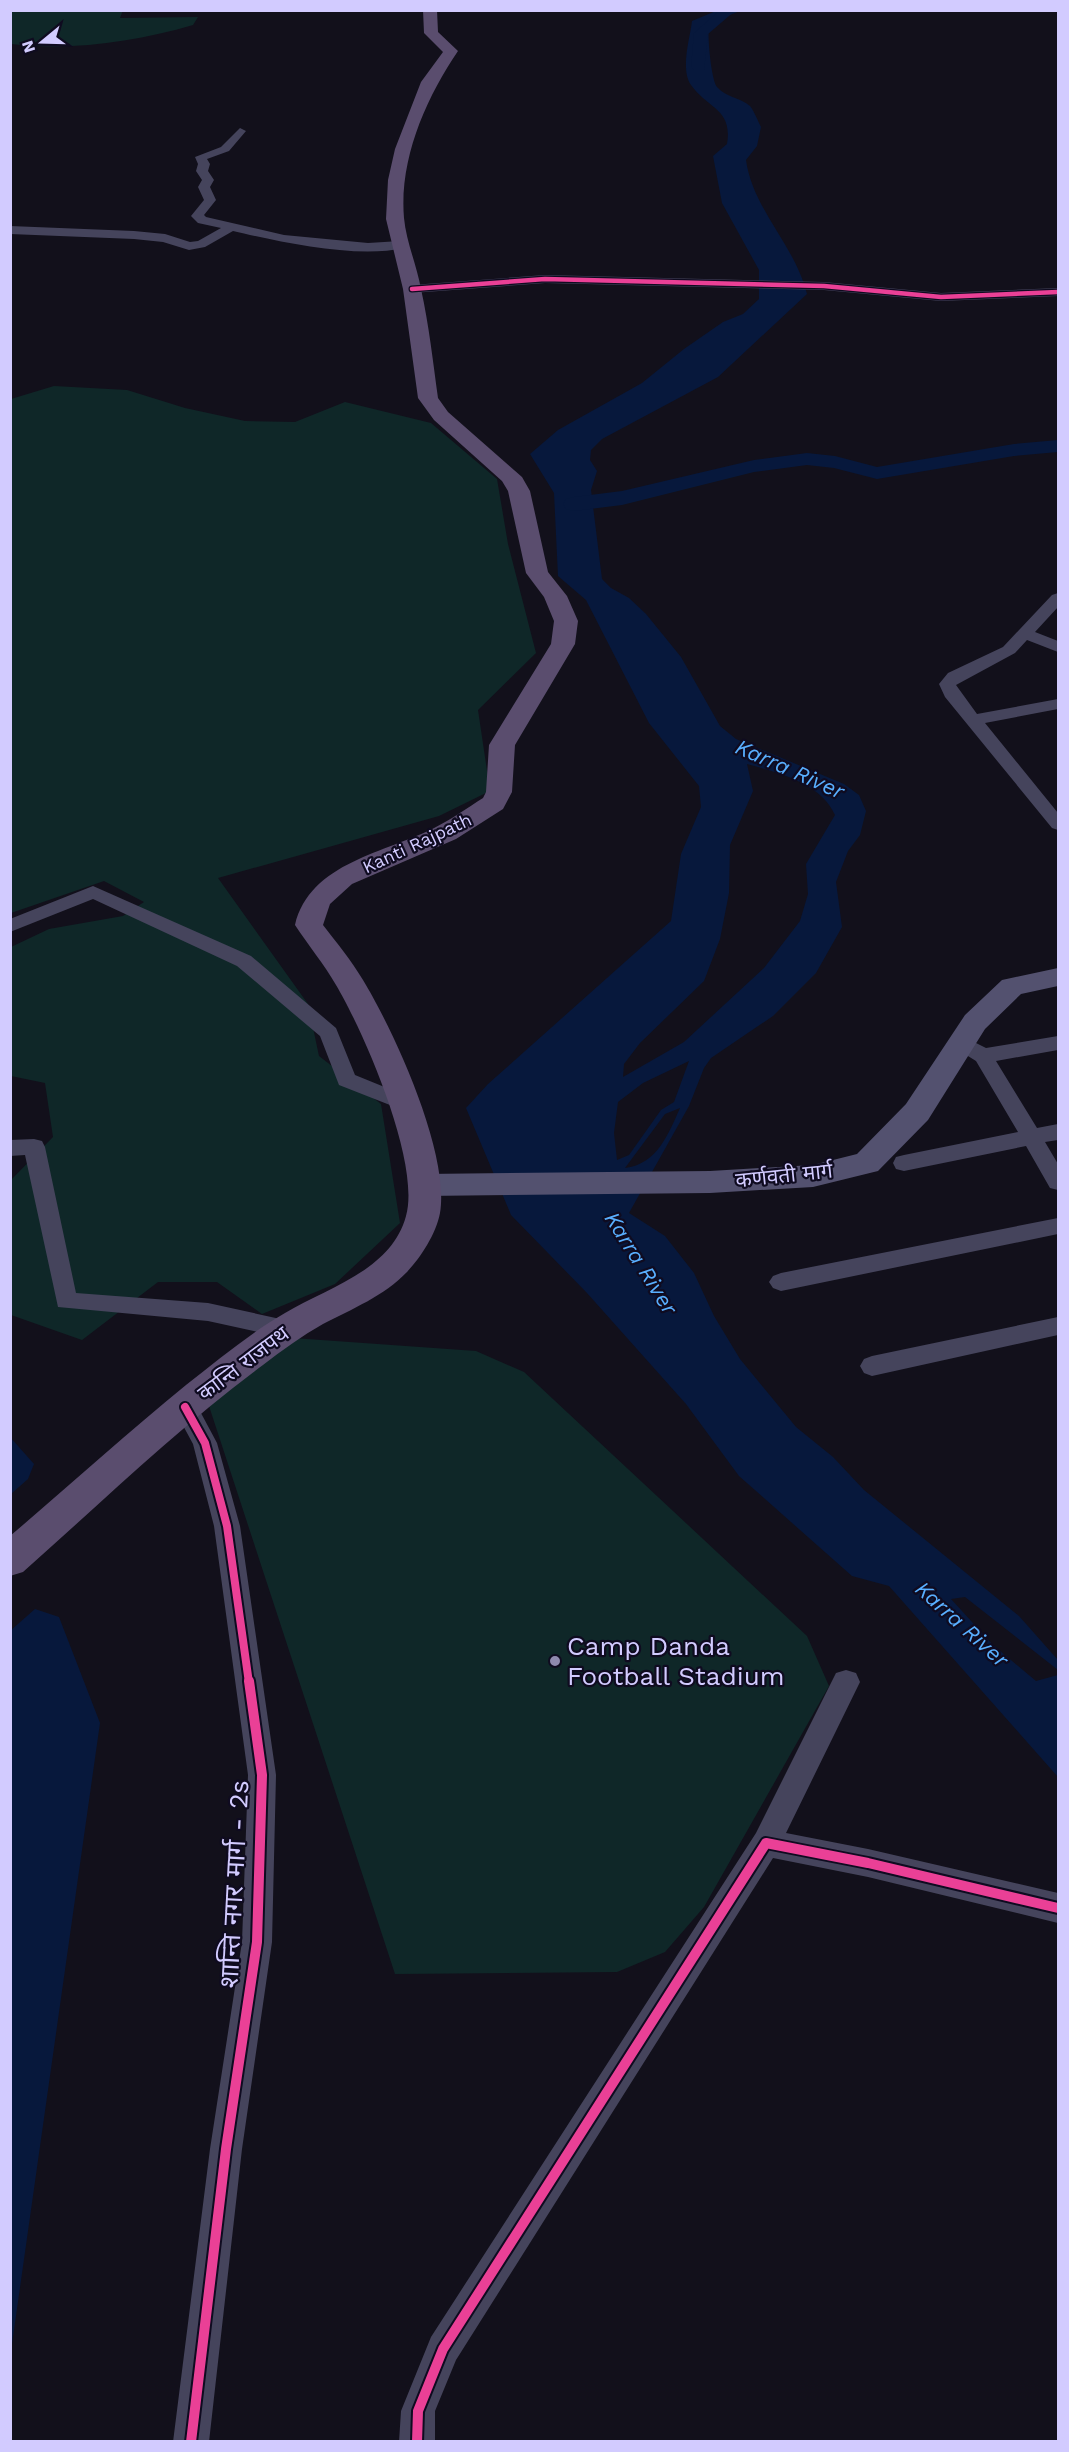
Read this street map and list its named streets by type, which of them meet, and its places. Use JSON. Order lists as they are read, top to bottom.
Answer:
{
  "streets": {
    "main road": ["Kanti Rajpath", "कर्णवती मार्ग", "कान्ति राजपथ"],
    "street": ["शान्ति नगर मार्ग - 2s"]
  },
  "crossings": [
    ["Kanti Rajpath", "कर्णवती मार्ग"],
    ["Kanti Rajpath", "कान्ति राजपथ"],
    ["कर्णवती मार्ग", "कान्ति राजपथ"],
    ["कान्ति राजपथ", "शान्ति नगर मार्ग - 2s"]
  ],
  "water": ["Karra River"],
  "places": ["Camp Danda Football Stadium"],
  "north": "left"
}
